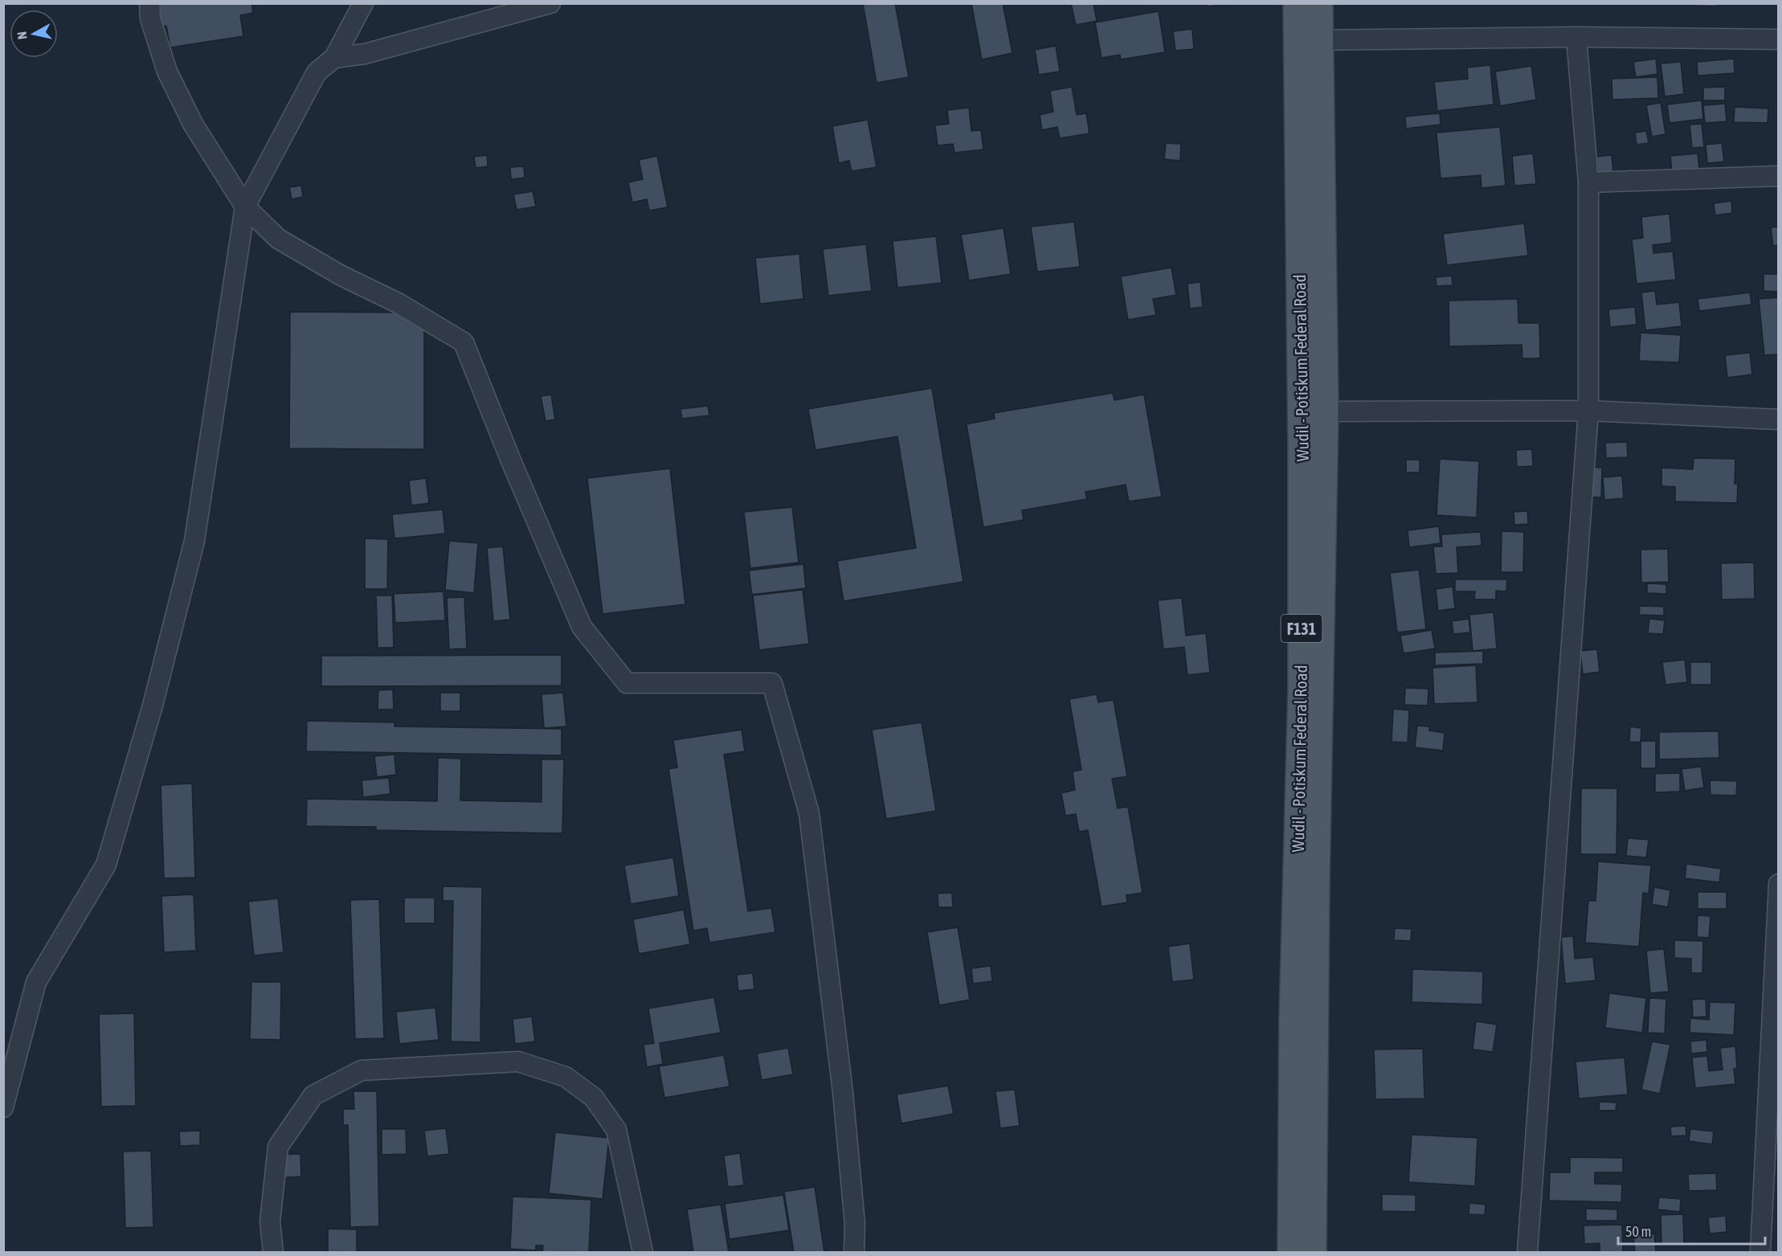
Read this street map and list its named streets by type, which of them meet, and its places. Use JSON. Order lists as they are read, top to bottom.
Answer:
{
  "streets": {
    "main road": ["Wudil - Potiskum Federal Road", "F131"]
  },
  "scale_bar": "50 m",
  "north": "left"
}
